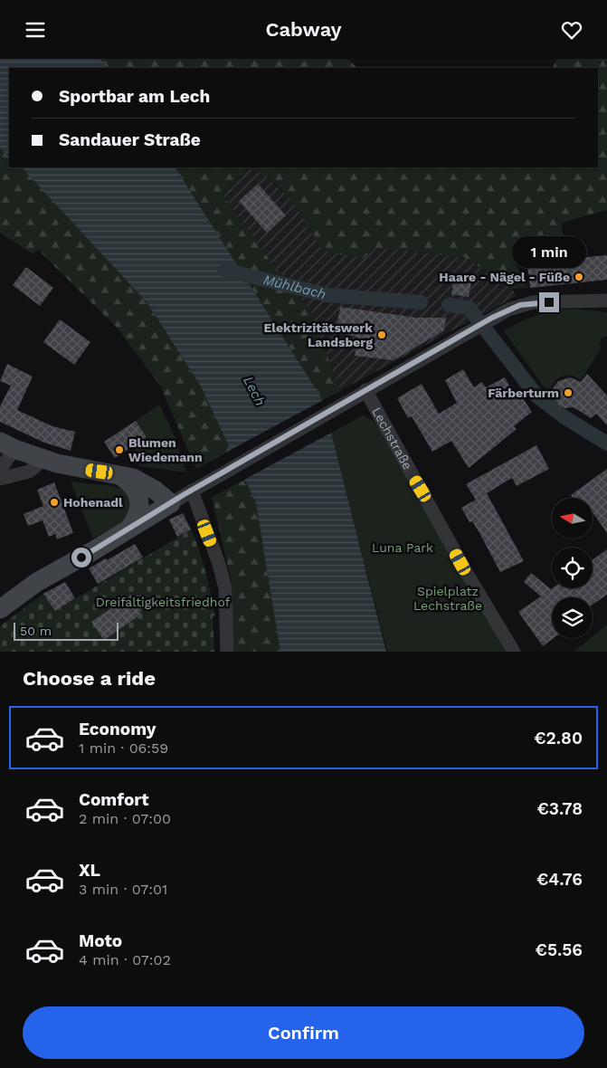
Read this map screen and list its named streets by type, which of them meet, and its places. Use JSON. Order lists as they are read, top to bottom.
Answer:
{
  "streets": {
    "street": ["Lechstraße"]
  },
  "water": ["Mühlbach", "Lech"],
  "parks": ["Luna Park", "Spielplatz Lechstraße", "Dreifaltigkeitsfriedhof"],
  "places": [
    "Haare - Nägel - Füße",
    "Elektrizitätswerk Landsberg",
    "Färberturm",
    "Blumen Wiedemann",
    "Hohenadl"
  ],
  "scale_bar": "50 m",
  "north": "left",
  "page": {
    "header": "Cabway",
    "banner": ["Sportbar am Lech", "Sandauer Straße"],
    "bubble": "1 min",
    "scale": "50 m",
    "heading": "Choose a ride",
    "list": [
      {
        "name": "Economy",
        "note": "1 min · 06:59",
        "value": "€2.80"
      },
      {
        "name": "Comfort",
        "note": "2 min · 07:00",
        "value": "€3.78"
      },
      {
        "name": "XL",
        "note": "3 min · 07:01",
        "value": "€4.76"
      },
      {
        "name": "Moto",
        "note": "4 min · 07:02",
        "value": "€5.56"
      }
    ],
    "buttons": "Confirm"
  }
}
